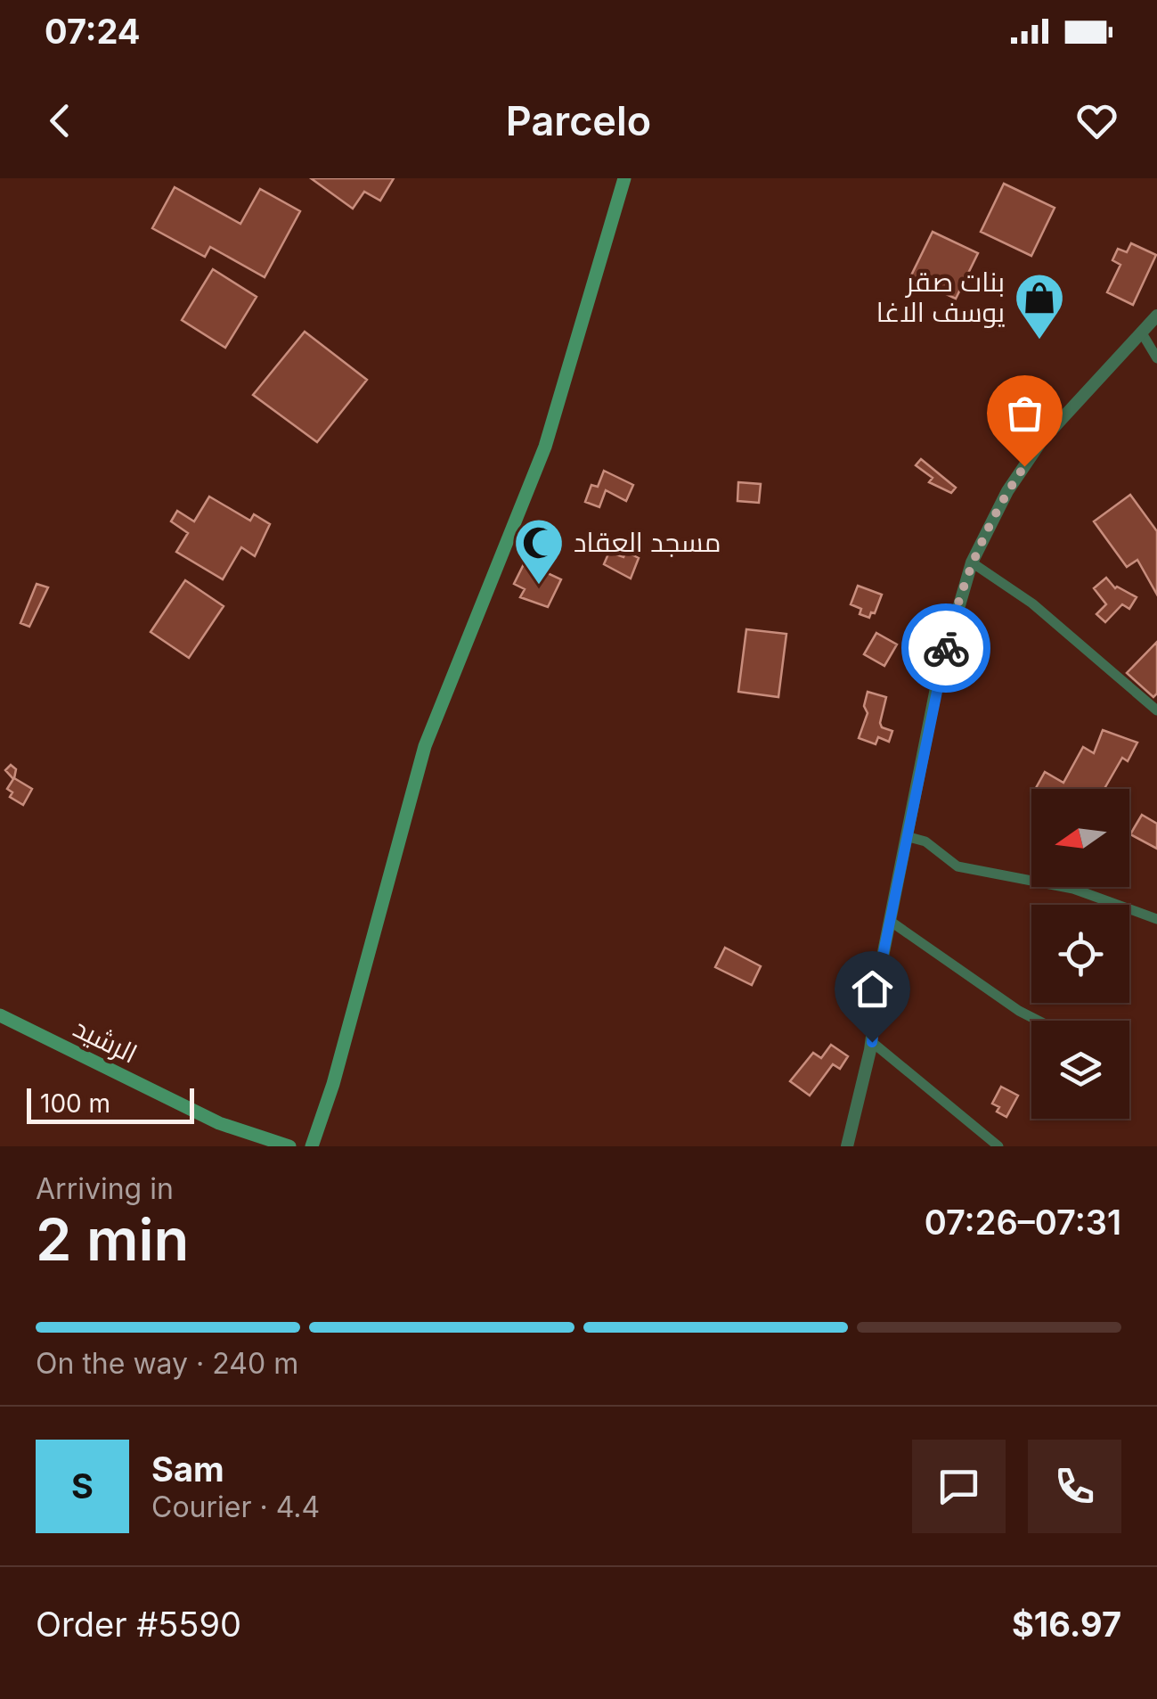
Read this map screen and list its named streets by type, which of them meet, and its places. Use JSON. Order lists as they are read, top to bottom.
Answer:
{
  "streets": {
    "main road": ["الرشيد"]
  },
  "places": {
    "shop": ["بنات صقر يوسف الاغا"],
    "mosque": ["مسجد العقاد"]
  },
  "scale_bar": "100 m",
  "north": "left",
  "page": {
    "status": "07:24",
    "header": "Parcelo",
    "scale": "100 m",
    "heading": ["2 min", "Arriving in", "07:26–07:31"],
    "panel": [
      "Sam",
      "Courier · 4.4",
      "Order #5590",
      "$16.97"
    ],
    "bar": "On the way · 240 m",
    "round": "S"
  }
}
